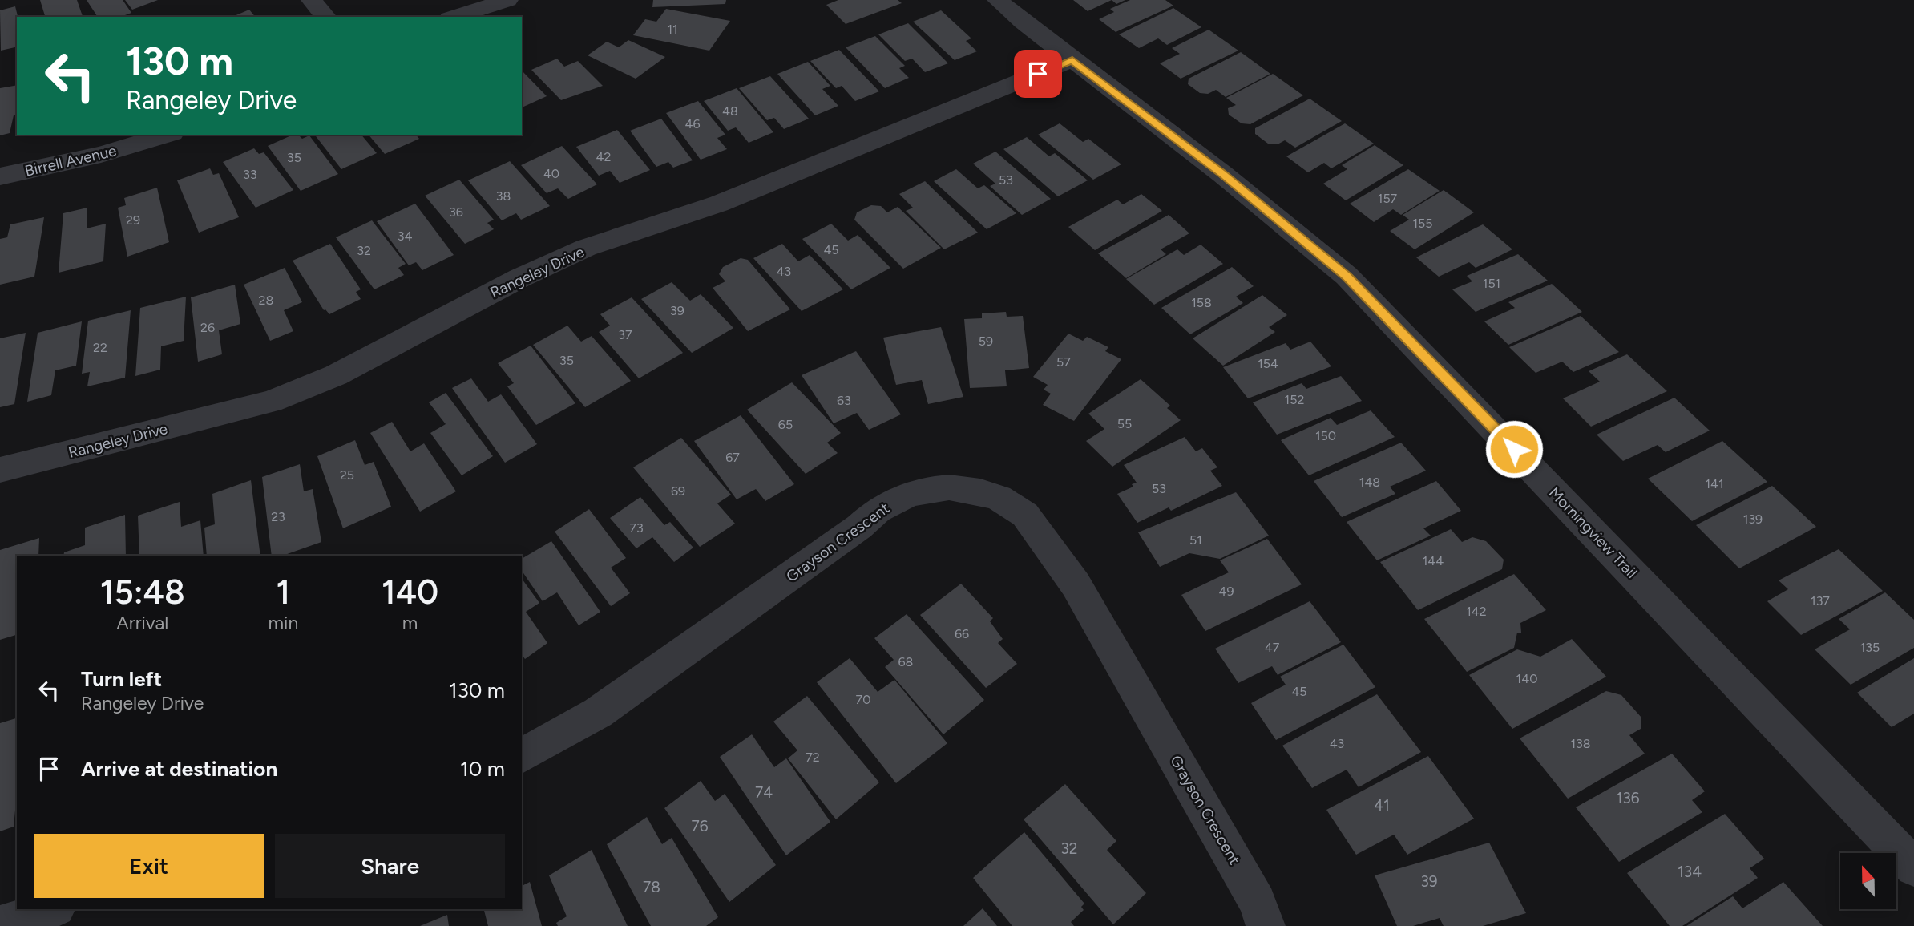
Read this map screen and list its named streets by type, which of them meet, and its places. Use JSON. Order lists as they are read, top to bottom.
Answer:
{
  "streets": {
    "street": [
      "Birrell Avenue",
      "Rangeley Drive",
      "Morningview Trail",
      "Grayson Crescent"
    ]
  },
  "crossings": [
    ["Rangeley Drive", "Morningview Trail"]
  ],
  "house_numbers": [
    "11",
    "48",
    "46",
    "42",
    "35",
    "40",
    "33",
    "53",
    "38",
    "157",
    "36",
    "29",
    "155",
    "34",
    "45",
    "32",
    "43",
    "151",
    "28",
    "158",
    "39",
    "26",
    "37",
    "59",
    "22",
    "35",
    "57",
    "154",
    "152",
    "63",
    "55",
    "65",
    "150",
    "67",
    "25",
    "148",
    "141",
    "53",
    "69",
    "23",
    "139",
    "73",
    "51",
    "144",
    "49",
    "137",
    "142",
    "66",
    "47",
    "135",
    "68",
    "140",
    "45",
    "70",
    "43",
    "138",
    "72",
    "74",
    "136",
    "41",
    "76",
    "32",
    "134",
    "39",
    "78"
  ],
  "north": "top",
  "page": {
    "turn": ["130 m", "Rangeley Drive"],
    "eta": [
      "15:48",
      "Arrival",
      "1",
      "min",
      "140",
      "m"
    ],
    "list": [
      {
        "name": "Turn left",
        "note": "Rangeley Drive",
        "value": "130 m"
      },
      {
        "name": "Arrive at destination",
        "value": "10 m"
      }
    ],
    "buttons": ["Exit", "Share"]
  }
}
